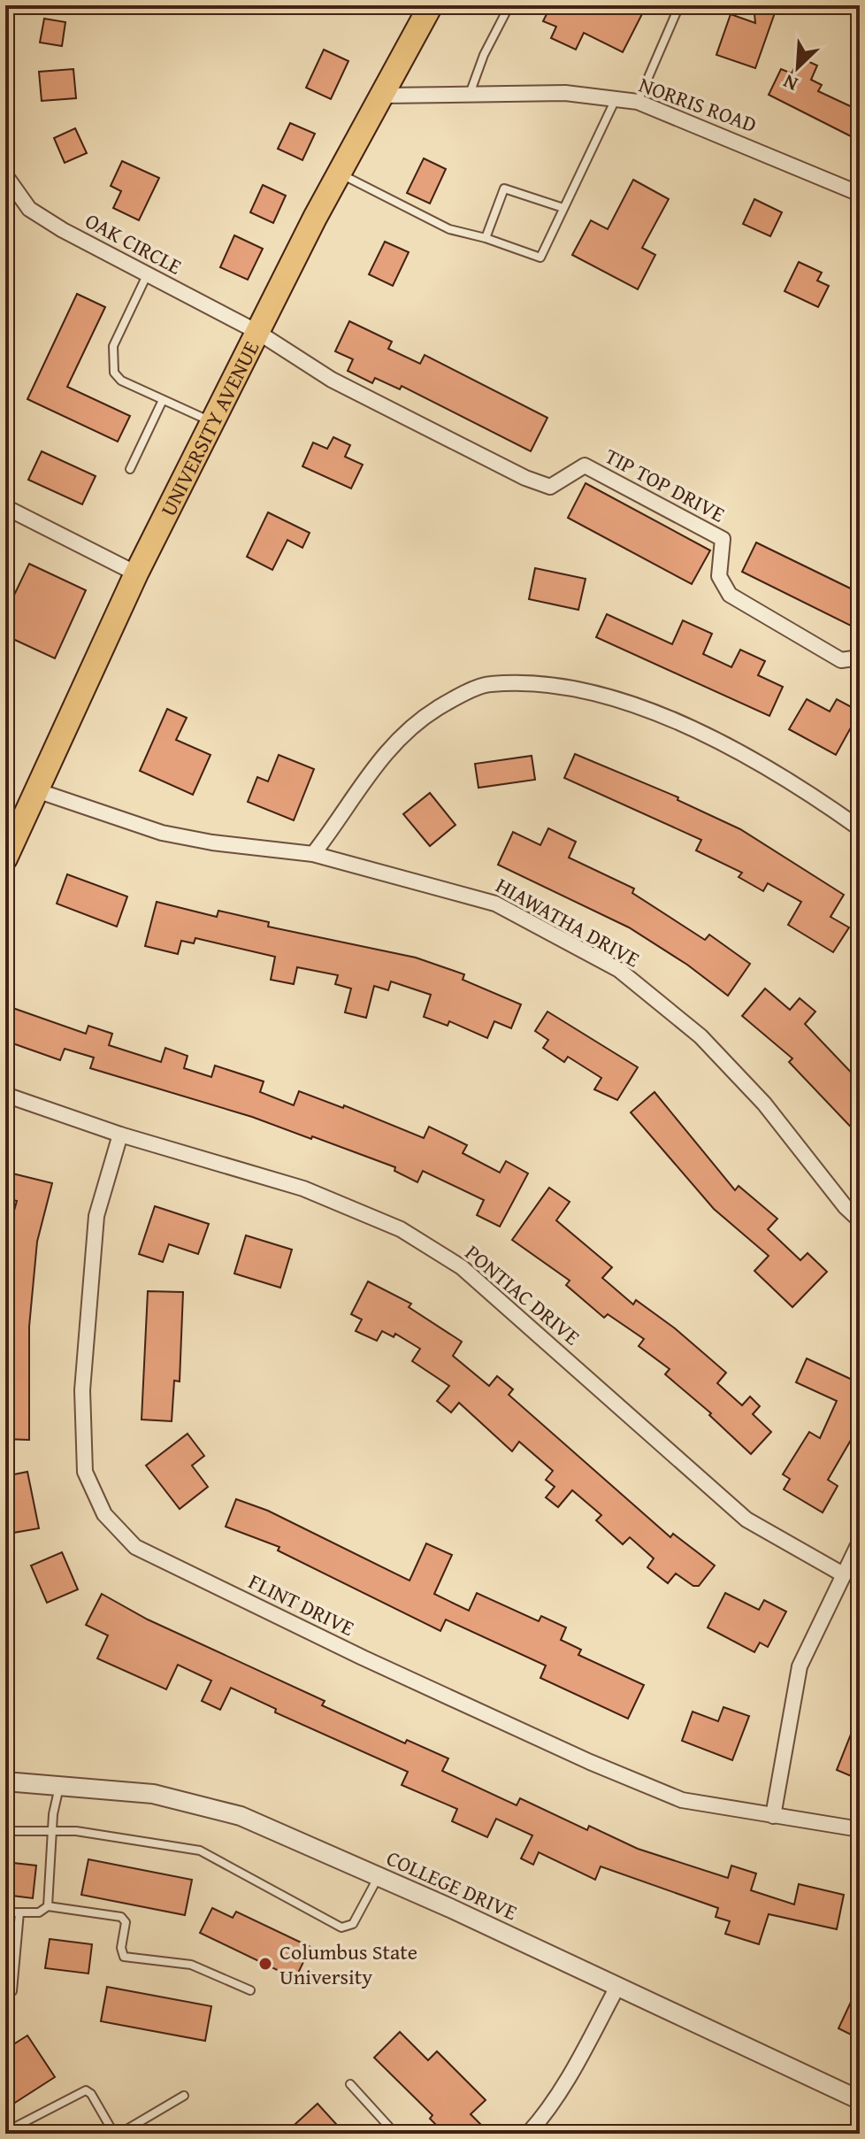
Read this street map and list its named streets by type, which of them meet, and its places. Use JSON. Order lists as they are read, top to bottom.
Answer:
{
  "streets": {
    "main road": ["UNIVERSITY AVENUE"],
    "street": [
      "NORRIS ROAD",
      "OAK CIRCLE",
      "TIP TOP DRIVE",
      "HIAWATHA DRIVE",
      "PONTIAC DRIVE",
      "FLINT DRIVE",
      "COLLEGE DRIVE"
    ]
  },
  "crossings": [
    ["NORRIS ROAD", "UNIVERSITY AVENUE"],
    ["OAK CIRCLE", "UNIVERSITY AVENUE"],
    ["OAK CIRCLE", "TIP TOP DRIVE"],
    ["UNIVERSITY AVENUE", "TIP TOP DRIVE"],
    ["UNIVERSITY AVENUE", "HIAWATHA DRIVE"],
    ["PONTIAC DRIVE", "FLINT DRIVE"]
  ],
  "places": ["Columbus State University"],
  "north": "bottom left"
}
